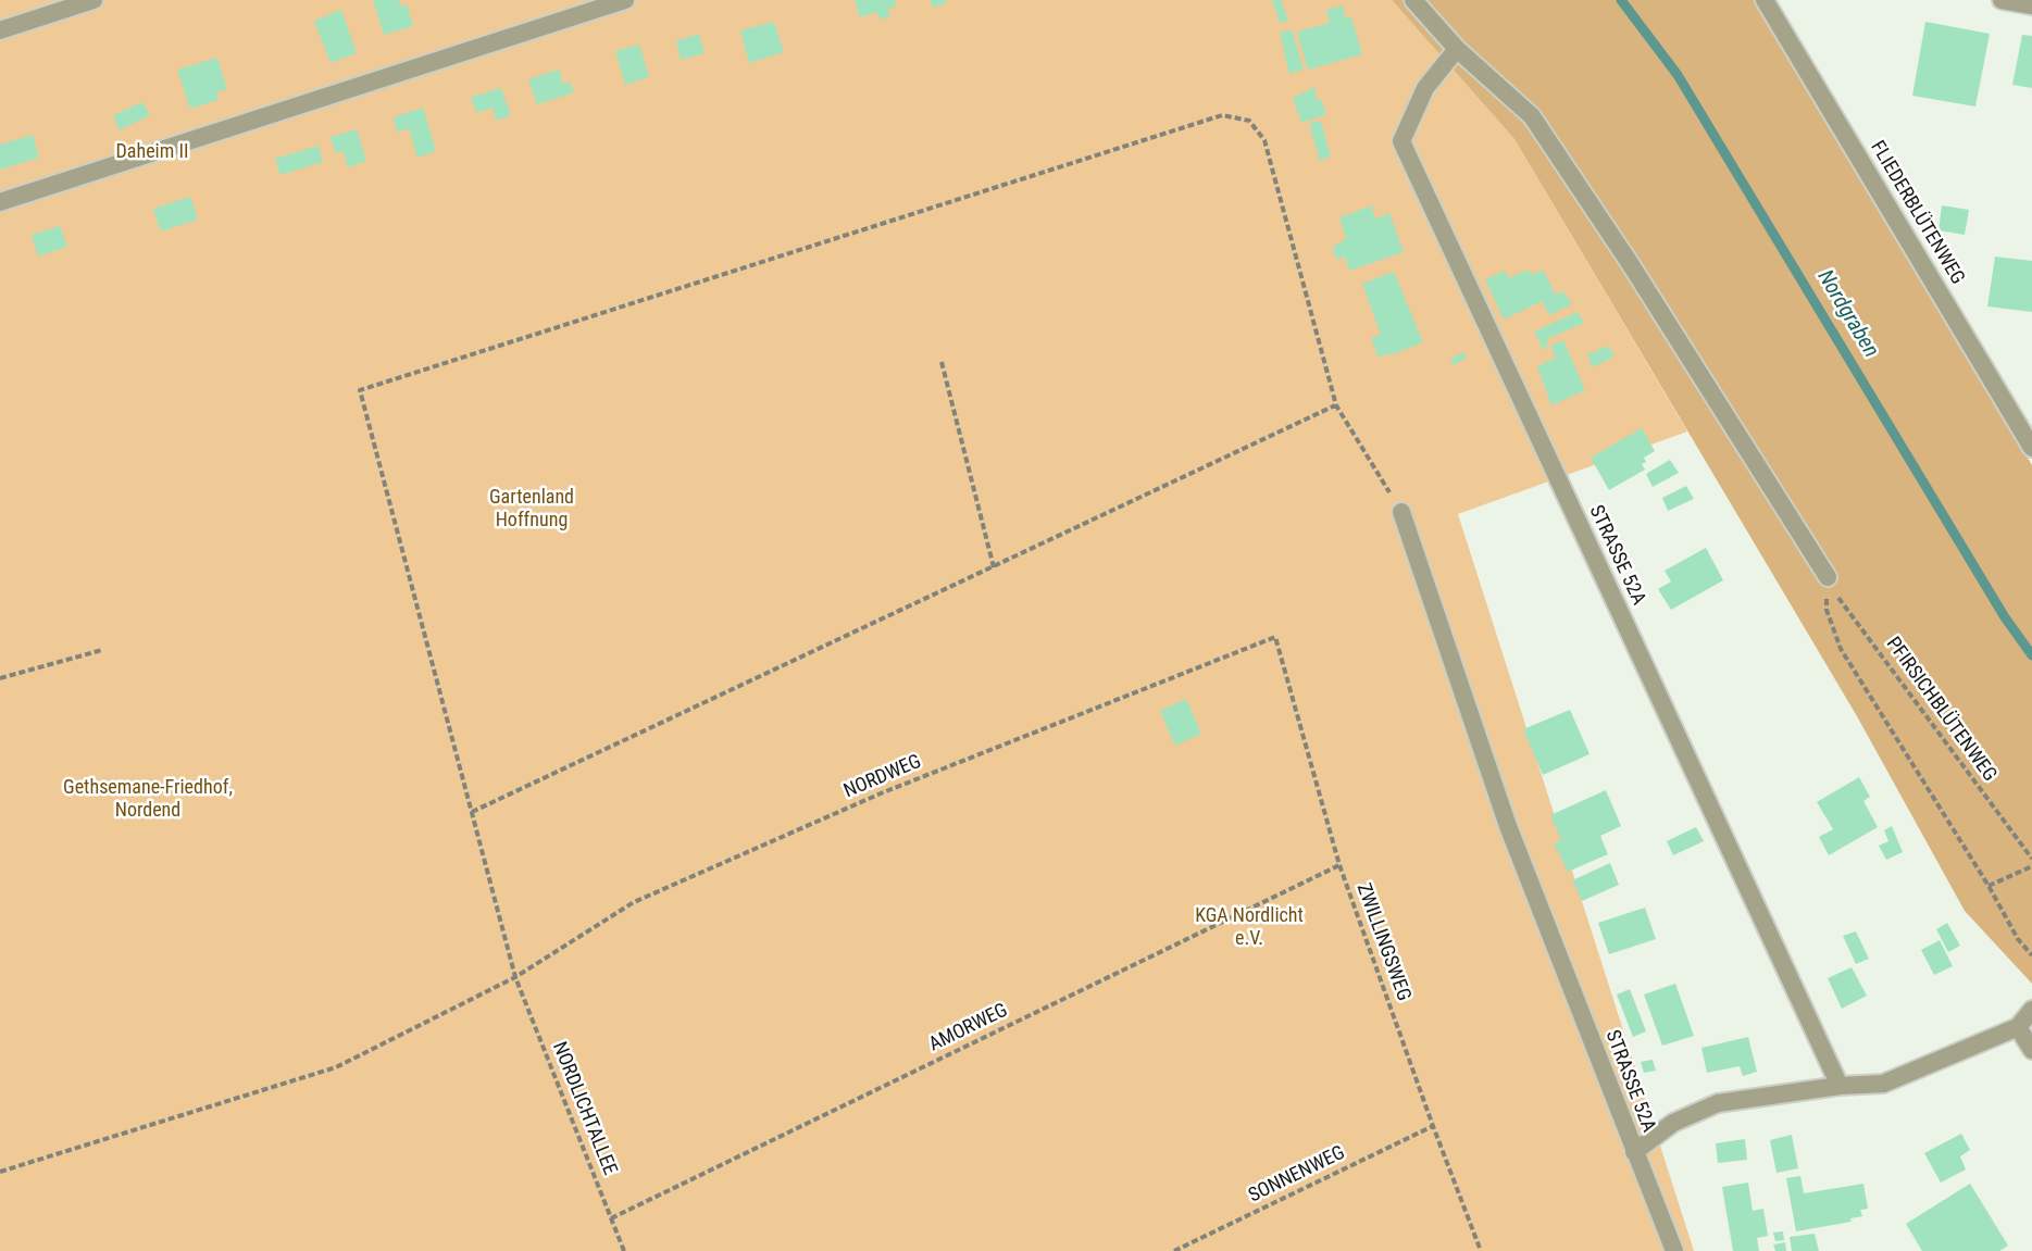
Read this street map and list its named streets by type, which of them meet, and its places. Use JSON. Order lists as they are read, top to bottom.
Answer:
{
  "streets": {
    "street": ["FLIEDERBLÜTENWEG", "STRASSE 52A"],
    "path": [
      "PFIRSICHBLÜTENWEG",
      "NORDWEG",
      "ZWILLINGSWEG",
      "AMORWEG",
      "NORDLICHTALLEE",
      "SONNENWEG"
    ]
  },
  "crossings": [
    ["NORDWEG", "ZWILLINGSWEG"],
    ["NORDWEG", "NORDLICHTALLEE"],
    ["ZWILLINGSWEG", "AMORWEG"],
    ["ZWILLINGSWEG", "SONNENWEG"],
    ["AMORWEG", "NORDLICHTALLEE"]
  ],
  "water": ["Nordgraben"],
  "parks": [
    "Daheim II",
    "Gartenland Hoffnung",
    "Gethsemane-Friedhof, Nordend",
    "KGA Nordlicht e.V."
  ]
}
